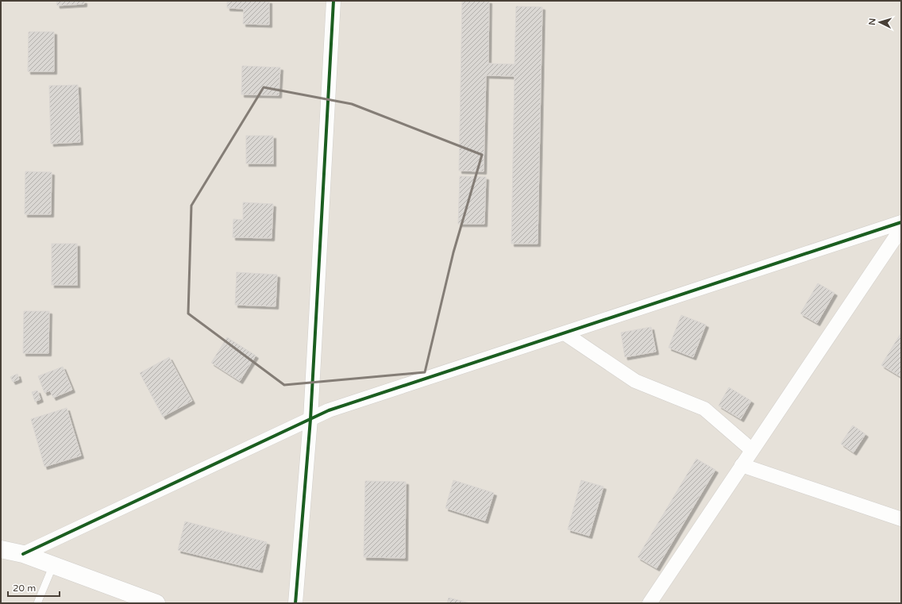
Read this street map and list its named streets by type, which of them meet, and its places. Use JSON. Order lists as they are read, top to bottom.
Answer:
{
  "scale_bar": "20 m",
  "north": "left"
}
